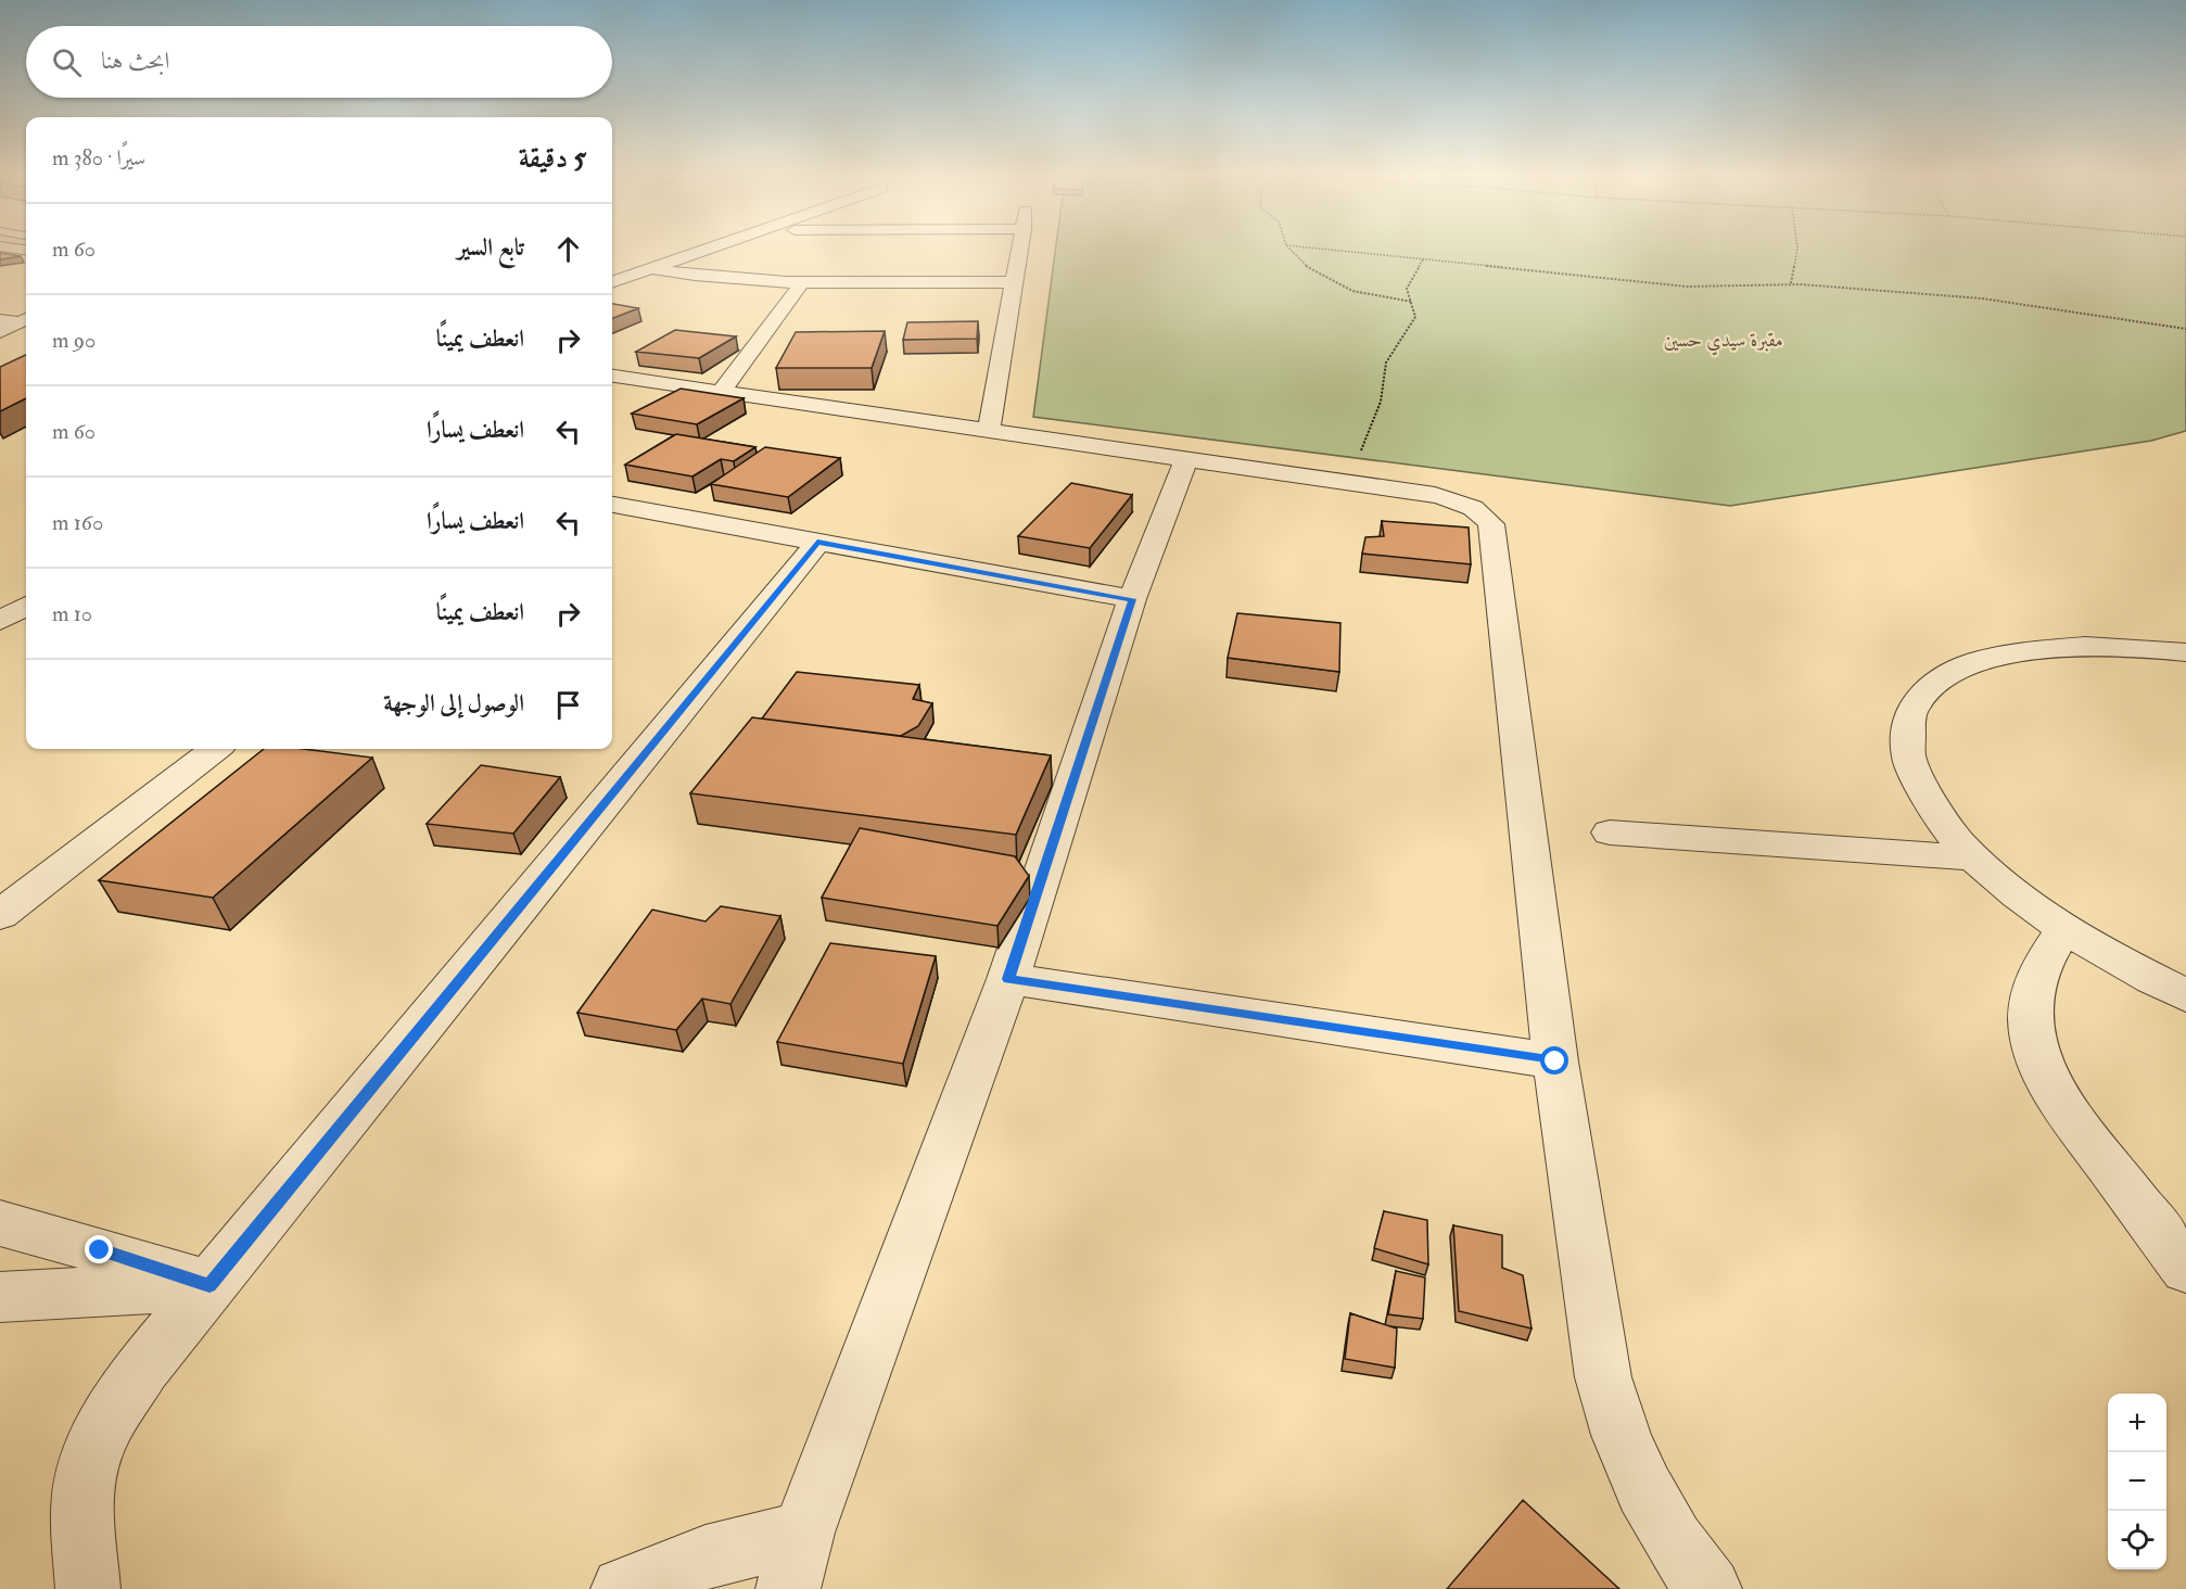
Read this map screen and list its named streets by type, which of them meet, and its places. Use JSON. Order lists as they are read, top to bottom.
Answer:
{
  "parks": ["مقبرة سيدي حسين"],
  "page": {
    "search": "ابحث هنا",
    "heading": ["5 دقيقة", "سيرًا · 380 m"],
    "list": [
      ["تابع السير", "60 m"],
      ["انعطف يمينًا", "90 m"],
      ["انعطف يسارًا", "60 m"],
      ["انعطف يسارًا", "160 m"],
      ["انعطف يمينًا", "10 m"],
      "الوصول إلى الوجهة"
    ],
    "map_buttons": ["+", "−"]
  }
}
